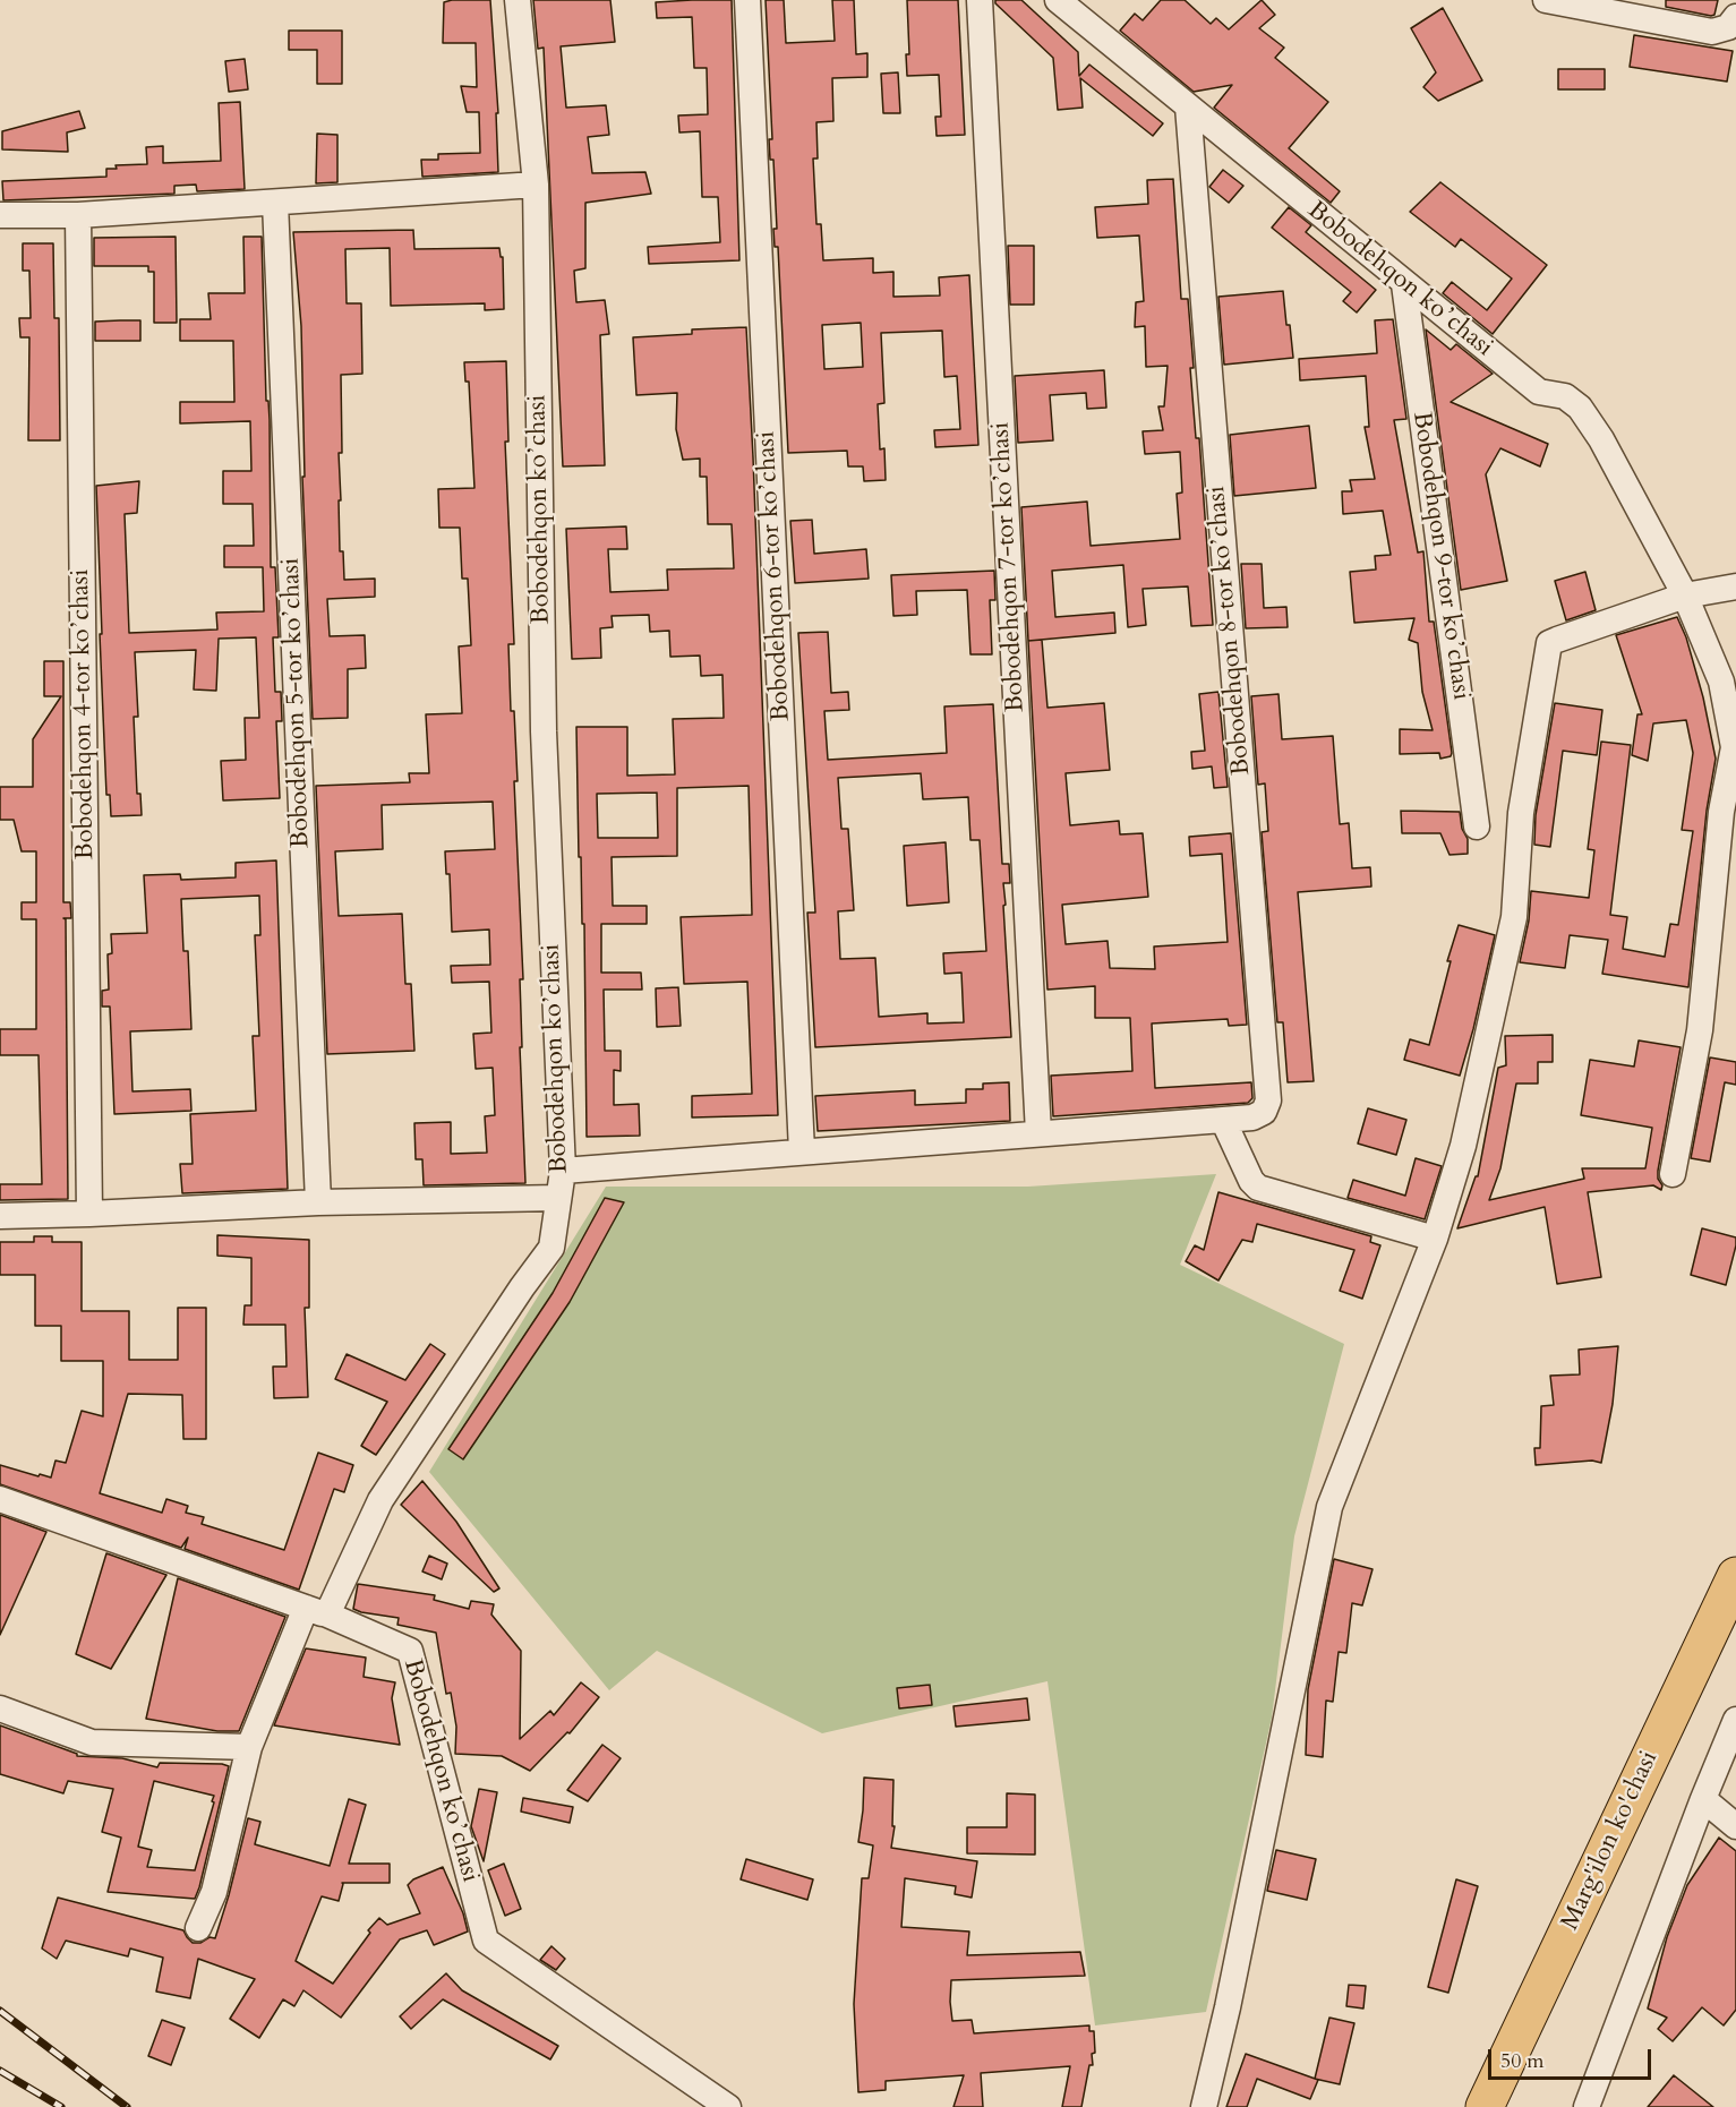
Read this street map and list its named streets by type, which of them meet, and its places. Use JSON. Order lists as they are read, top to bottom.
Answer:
{
  "streets": {
    "main road": ["Marg'ilon ko'chasi"],
    "street": [
      "Bobodehqon koʼchasi",
      "Bobodehqon 9-tor koʼchasi",
      "Bobodehqon 7-tor koʼchasi",
      "Bobodehqon 6-tor koʼchasi",
      "Bobodehqon 8-tor koʼchasi",
      "Bobodehqon 5-tor koʼchasi",
      "Bobodehqon 4-tor koʼchasi"
    ]
  },
  "crossings": [
    ["Bobodehqon koʼchasi", "Bobodehqon 9-tor koʼchasi"],
    ["Bobodehqon koʼchasi", "Bobodehqon 8-tor koʼchasi"],
    ["Bobodehqon 7-tor koʼchasi", "Bobodehqon 8-tor koʼchasi"],
    ["Bobodehqon 6-tor koʼchasi", "Bobodehqon 8-tor koʼchasi"]
  ],
  "scale_bar": "50 m"
}
